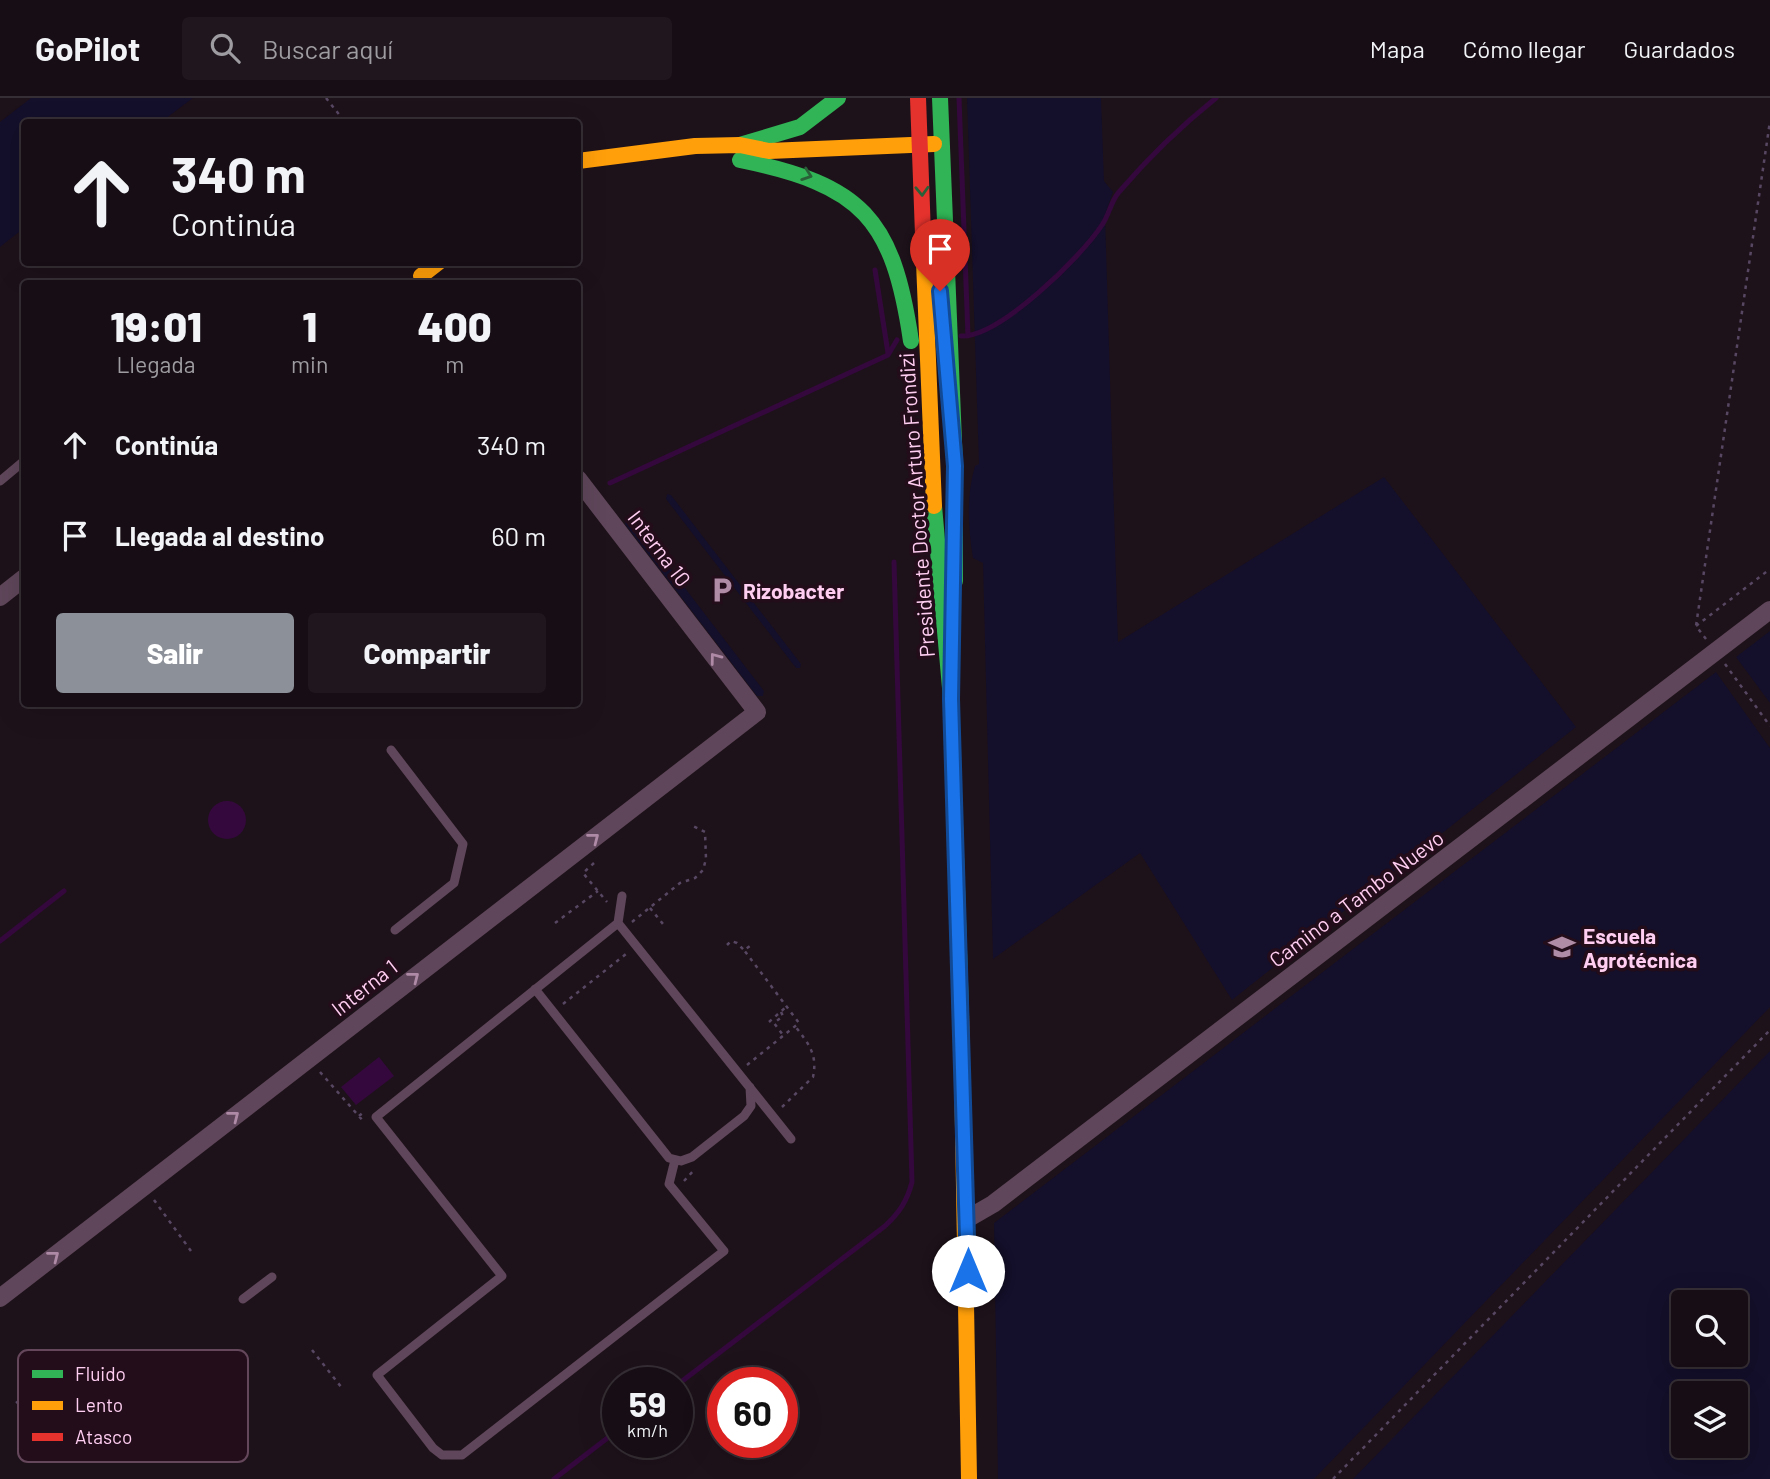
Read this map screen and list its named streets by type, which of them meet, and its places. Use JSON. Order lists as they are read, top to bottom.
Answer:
{
  "streets": {
    "main road": ["Presidente Doctor Arturo Frondizi"],
    "street": ["Interna 10", "Camino a Tambo Nuevo", "Interna 1"]
  },
  "crossings": [
    ["Presidente Doctor Arturo Frondizi", "Camino a Tambo Nuevo"],
    ["Interna 10", "Interna 1"]
  ],
  "one_way": ["Interna 10", "Interna 1"],
  "places": {
    "parking": ["Rizobacter"],
    "school or university": ["Escuela Agrotécnica"]
  },
  "legend": ["Fluido", "Lento", "Atasco"],
  "page": {
    "header": "GoPilot",
    "search": "Buscar aquí",
    "nav": ["Mapa", "Cómo llegar", "Guardados"],
    "turn": ["340 m", "Continúa"],
    "eta": [
      "19:01",
      "Llegada",
      "1",
      "min",
      "400",
      "m"
    ],
    "list": [
      {
        "name": "Continúa",
        "value": "340 m"
      },
      {
        "name": "Llegada al destino",
        "value": "60 m"
      }
    ],
    "buttons": ["Salir", "Compartir"],
    "speed": "59 km/h",
    "limit": "60"
  }
}
